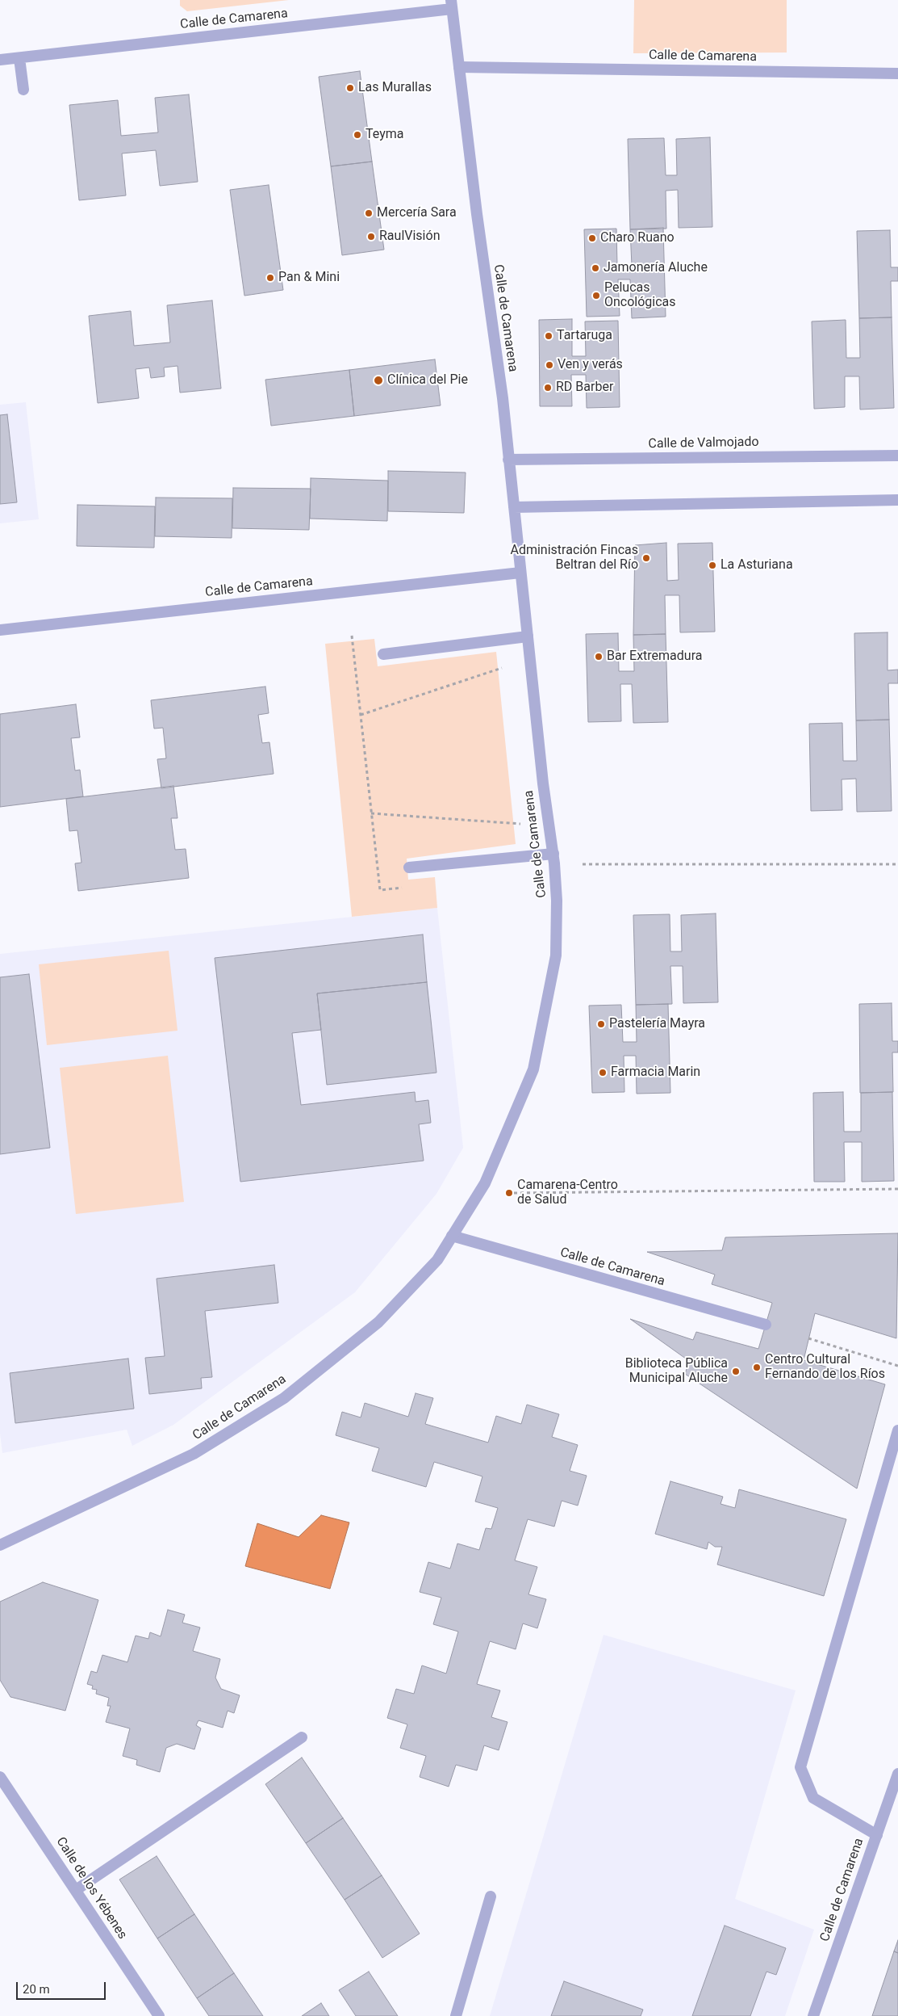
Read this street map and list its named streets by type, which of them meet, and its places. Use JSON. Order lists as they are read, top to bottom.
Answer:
{
  "streets": {
    "street": ["Calle de Camarena", "Calle de Valmojado", "Calle de los Yébenes"]
  },
  "crossings": [
    ["Calle de Camarena", "Calle de Valmojado"]
  ],
  "places": [
    "Las Murallas",
    "Teyma",
    "Mercería Sara",
    "RaulVisión",
    "Charo Ruano",
    "Jamonería Aluche",
    "Pan & Mini",
    "Pelucas Oncológicas",
    "Tartaruga",
    "Ven y verás",
    "Clínica del Pie",
    "RD Barber",
    "Administración Fincas Beltran del Río",
    "La Asturiana",
    "Bar Extremadura",
    "Pastelería Mayra",
    "Farmacia Marin",
    "Camarena-Centro de Salud",
    "Centro Cultural Fernando de los Ríos",
    "Biblioteca Pública Municipal Aluche"
  ],
  "scale_bar": "20 m"
}
